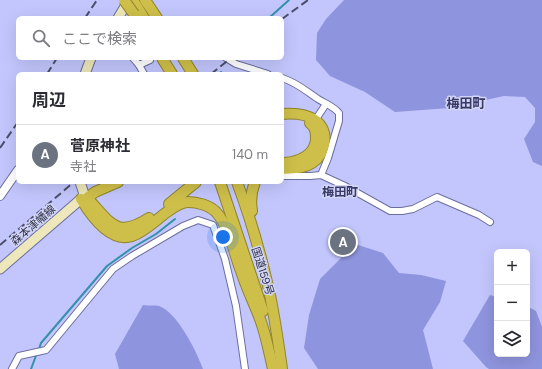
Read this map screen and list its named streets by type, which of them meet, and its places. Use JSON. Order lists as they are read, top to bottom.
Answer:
{
  "streets": {
    "highway": ["国道159号"],
    "main road": ["森本津幡線"]
  },
  "districts": ["梅田町", "梅田町"],
  "page": {
    "search": "ここで検索",
    "heading": "周辺",
    "list": [
      {
        "mark": "A",
        "name": "菅原神社",
        "note": "寺社",
        "value": "140 m"
      }
    ],
    "pins": "A",
    "map_buttons": ["+", "−"]
  }
}
